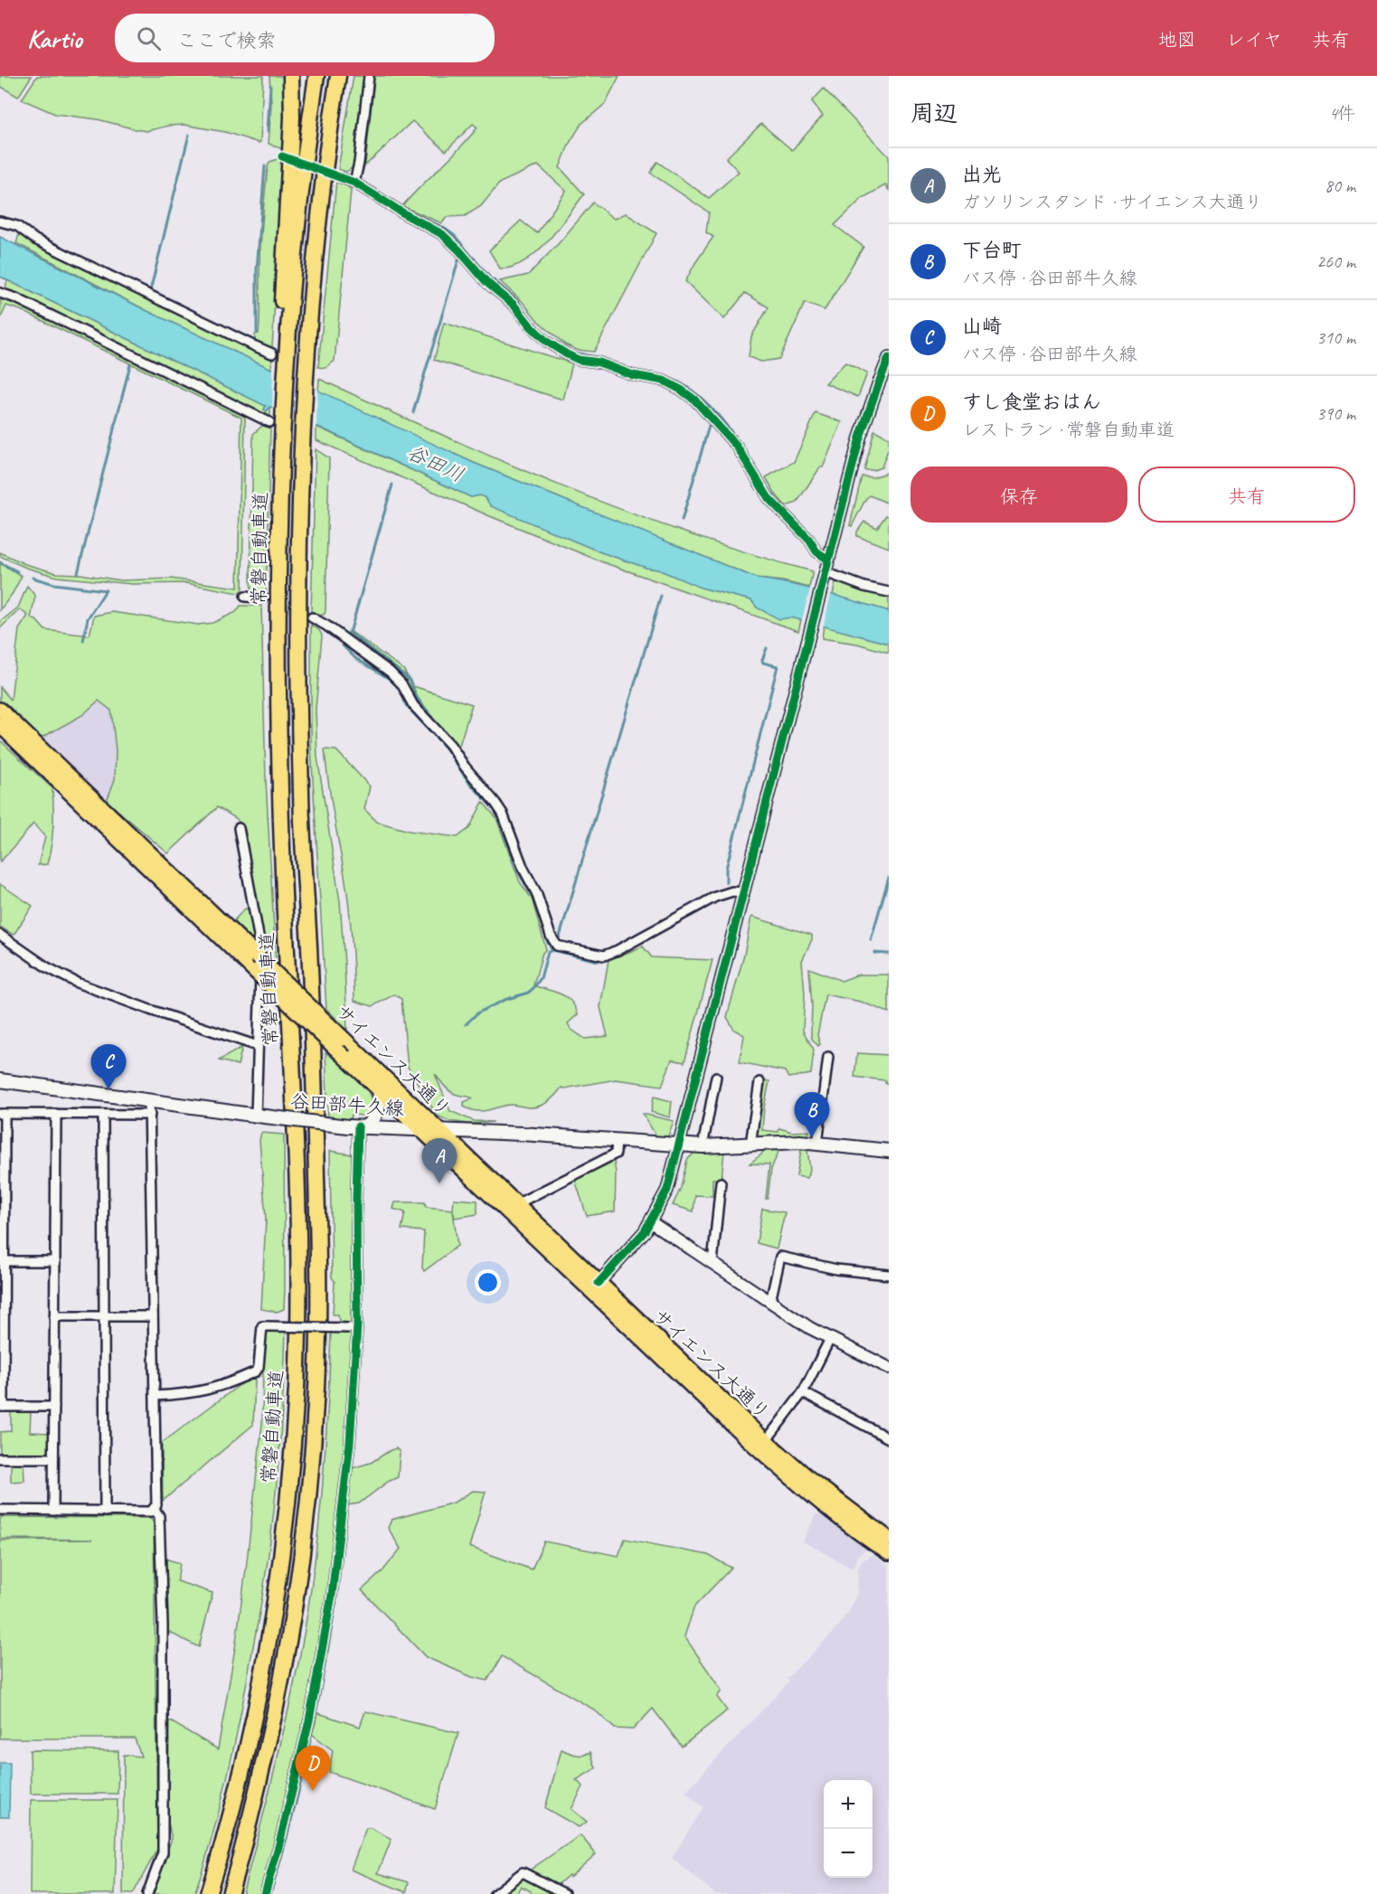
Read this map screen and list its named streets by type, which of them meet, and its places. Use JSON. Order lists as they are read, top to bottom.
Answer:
{
  "streets": {
    "highway": ["常磐自動車道"],
    "main road": ["サイエンス大通り", "谷田部牛久線"]
  },
  "crossings": [
    ["サイエンス大通り", "谷田部牛久線"]
  ],
  "water": ["谷田川"],
  "page": {
    "header": "Kartio",
    "search": "ここで検索",
    "nav": ["地図", "レイヤ", "共有"],
    "heading": ["周辺", "4件"],
    "list": [
      {
        "mark": "A",
        "name": "出光",
        "note": "ガソリンスタンド · サイエンス大通り",
        "value": "80 m"
      },
      {
        "mark": "B",
        "name": "下台町",
        "note": "バス停 · 谷田部牛久線",
        "value": "260 m"
      },
      {
        "mark": "C",
        "name": "山崎",
        "note": "バス停 · 谷田部牛久線",
        "value": "310 m"
      },
      {
        "mark": "D",
        "name": "すし食堂おはん",
        "note": "レストラン · 常磐自動車道",
        "value": "390 m"
      }
    ],
    "buttons": ["保存", "共有"],
    "pins": [
      "C",
      "B",
      "A",
      "D"
    ],
    "map_buttons": ["+", "−"]
  }
}
